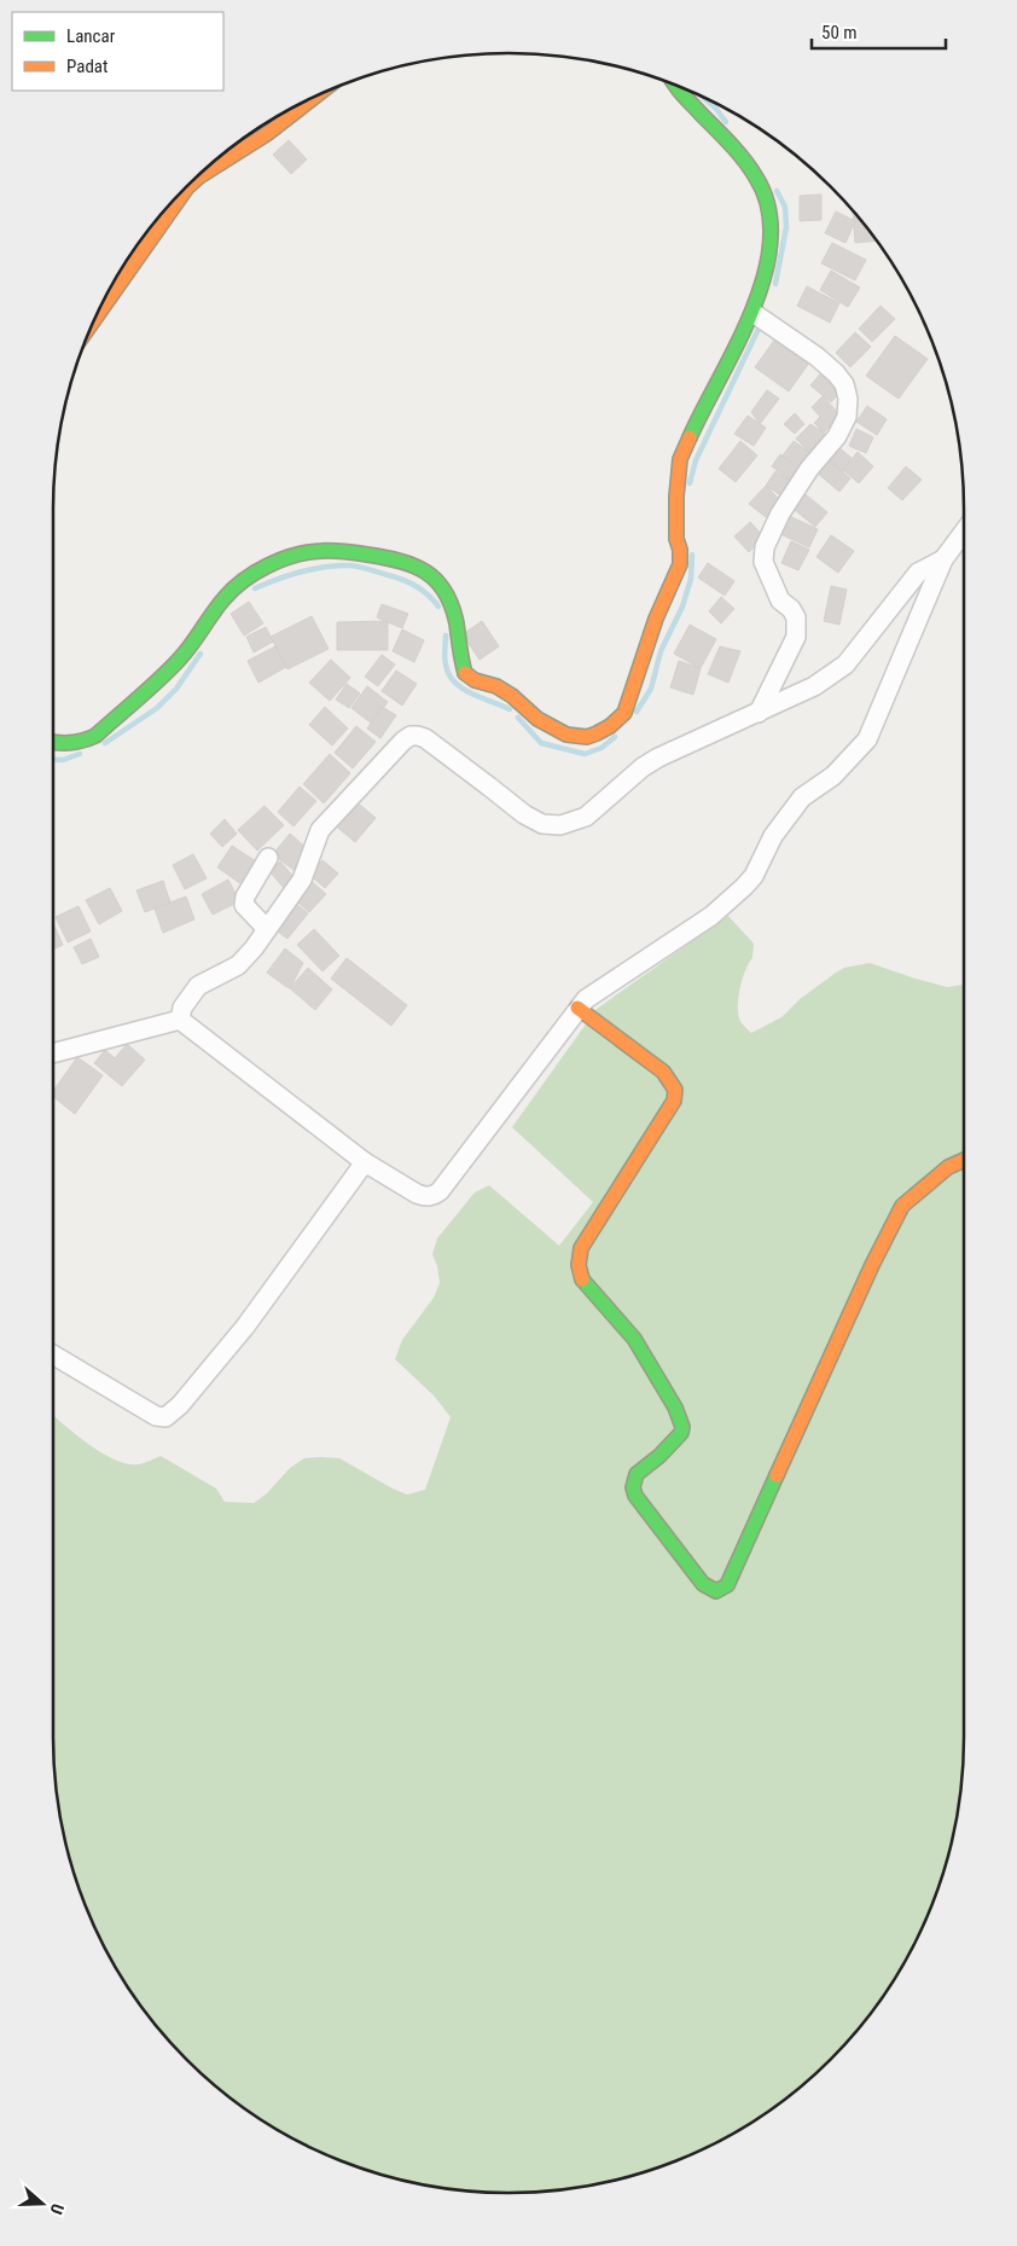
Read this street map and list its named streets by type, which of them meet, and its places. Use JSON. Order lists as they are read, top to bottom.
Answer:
{
  "legend": ["Lancar", "Padat"],
  "scale_bar": "50 m",
  "north": "right"
}
